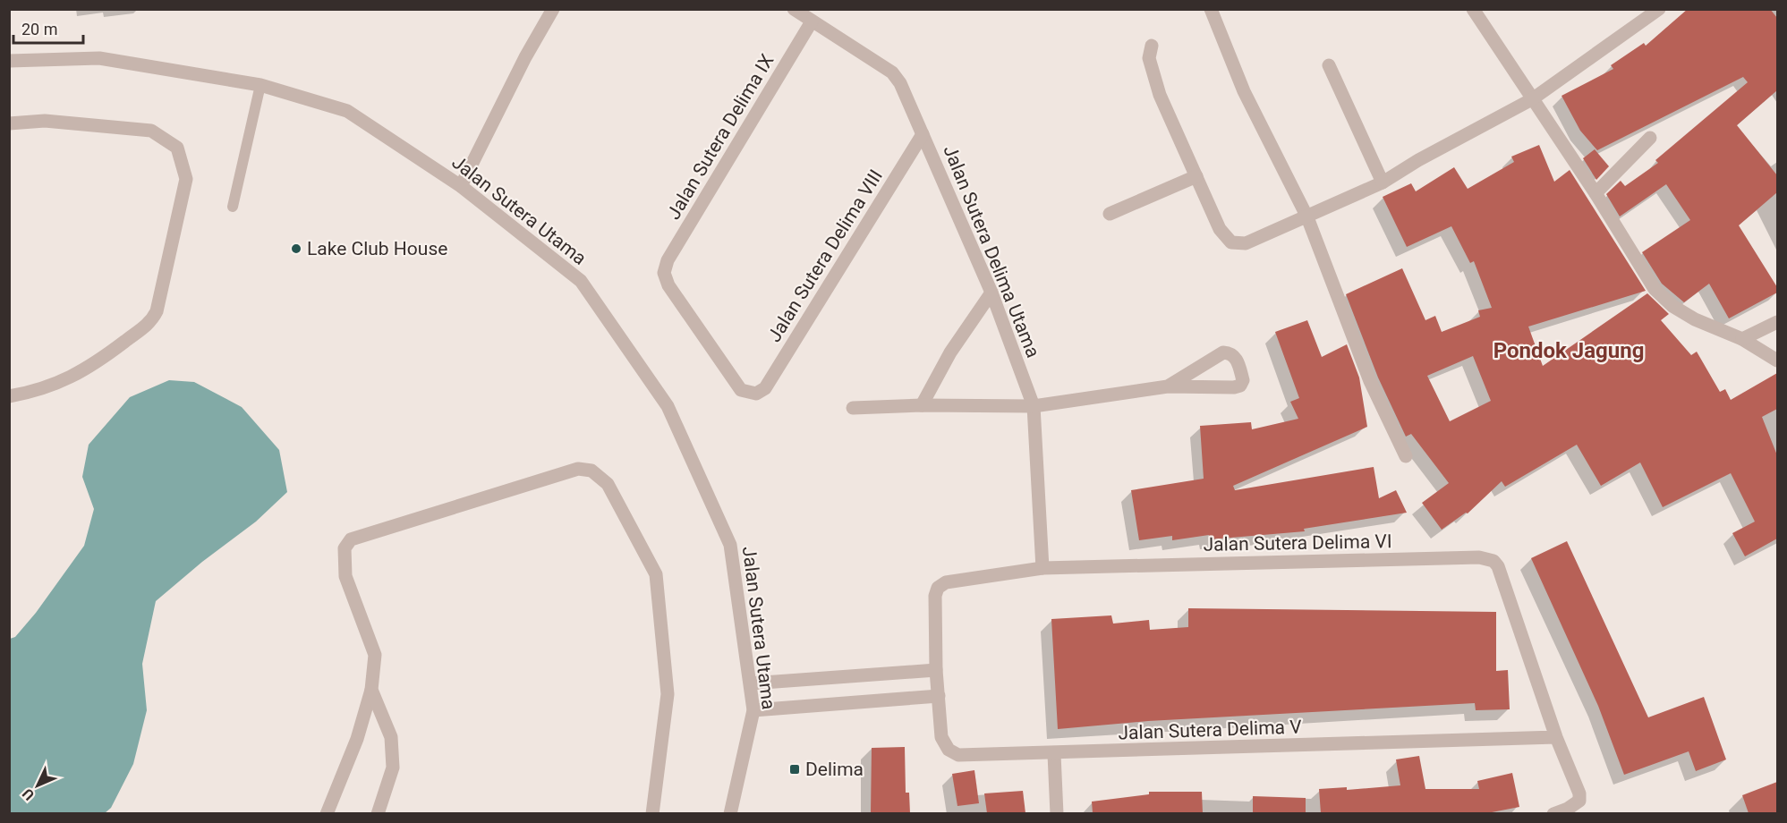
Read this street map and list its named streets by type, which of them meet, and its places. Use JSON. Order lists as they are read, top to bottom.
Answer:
{
  "streets": {
    "street": [
      "Jalan Sutera Delima IX",
      "Jalan Sutera Utama",
      "Jalan Sutera Delima Utama",
      "Jalan Sutera Delima VIII",
      "Jalan Sutera Delima VI",
      "Jalan Sutera Delima V"
    ]
  },
  "crossings": [
    ["Jalan Sutera Delima IX", "Jalan Sutera Delima Utama"],
    ["Jalan Sutera Delima IX", "Jalan Sutera Delima VIII"],
    ["Jalan Sutera Delima Utama", "Jalan Sutera Delima VIII"],
    ["Jalan Sutera Delima Utama", "Jalan Sutera Delima VI"],
    ["Jalan Sutera Delima VI", "Jalan Sutera Delima V"]
  ],
  "districts": ["Pondok Jagung"],
  "places": {
    "other": ["Lake Club House"],
    "transit": ["Delima"]
  },
  "scale_bar": "20 m",
  "north": "bottom left"
}
